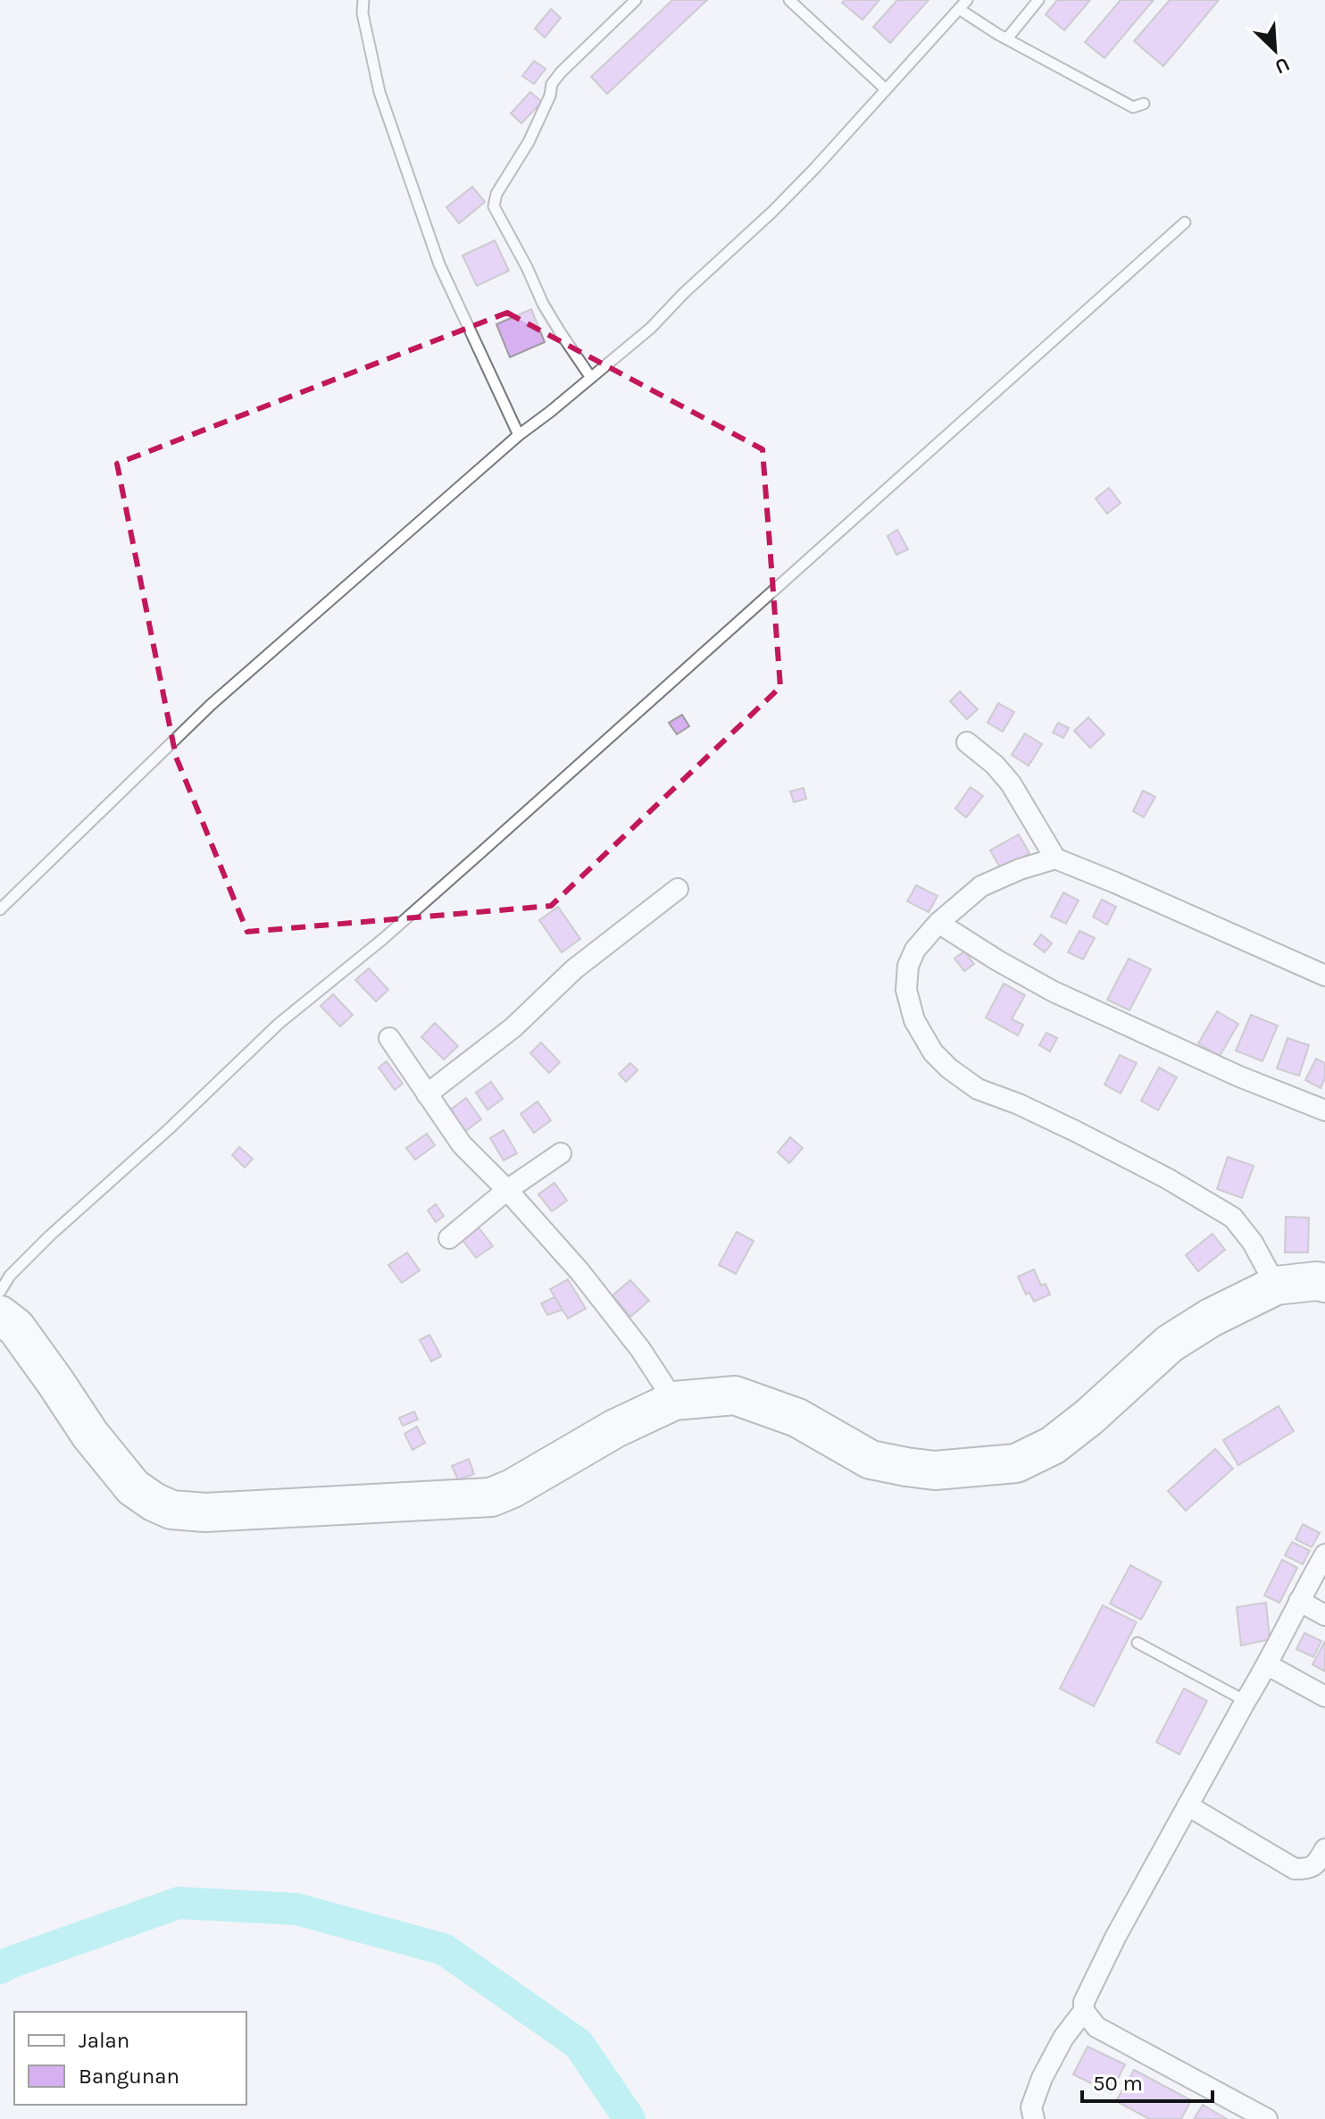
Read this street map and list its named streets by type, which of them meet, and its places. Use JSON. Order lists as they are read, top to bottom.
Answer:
{
  "legend": ["Jalan", "Bangunan"],
  "scale_bar": "50 m",
  "north": "bottom right"
}
